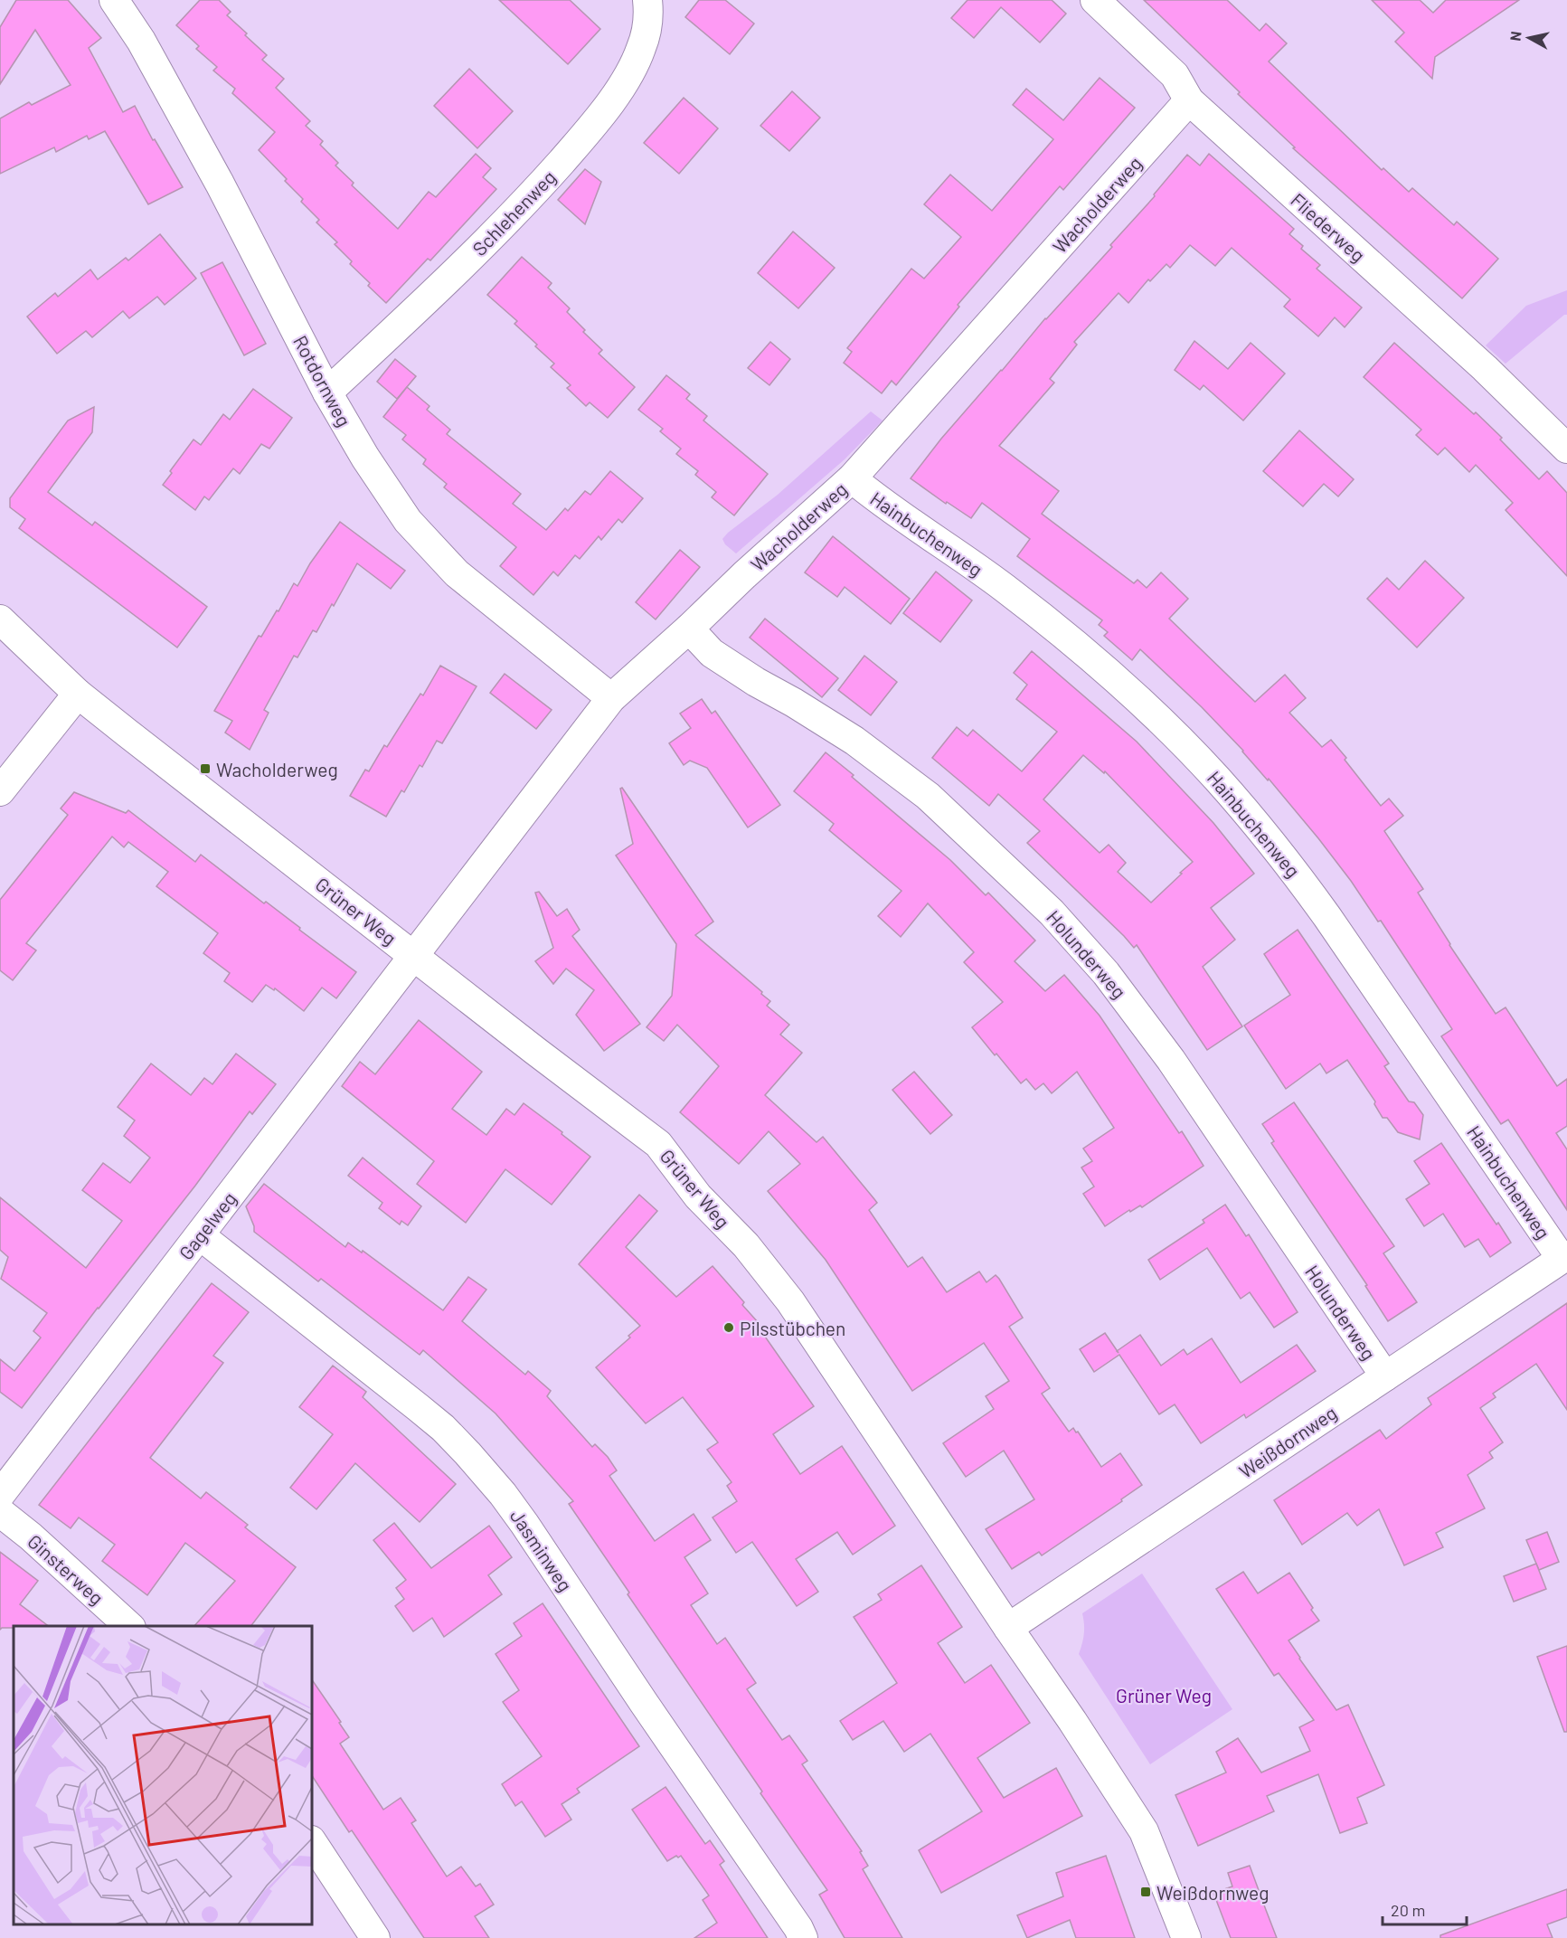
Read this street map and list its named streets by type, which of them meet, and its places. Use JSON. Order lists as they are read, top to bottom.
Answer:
{
  "streets": {
    "street": [
      "Wacholderweg",
      "Schlehenweg",
      "Fliederweg",
      "Rotdornweg",
      "Hainbuchenweg",
      "Grüner Weg",
      "Holunderweg",
      "Gagelweg",
      "Weißdornweg",
      "Jasminweg",
      "Ginsterweg"
    ]
  },
  "crossings": [
    ["Wacholderweg", "Fliederweg"],
    ["Wacholderweg", "Rotdornweg"],
    ["Wacholderweg", "Hainbuchenweg"],
    ["Wacholderweg", "Grüner Weg"],
    ["Wacholderweg", "Holunderweg"],
    ["Wacholderweg", "Gagelweg"],
    ["Schlehenweg", "Rotdornweg"],
    ["Hainbuchenweg", "Weißdornweg"],
    ["Grüner Weg", "Gagelweg"],
    ["Grüner Weg", "Weißdornweg"],
    ["Holunderweg", "Weißdornweg"],
    ["Gagelweg", "Jasminweg"]
  ],
  "parks": ["Grüner Weg"],
  "places": {
    "transit": ["Wacholderweg", "Weißdornweg"],
    "other": ["Pilsstübchen"]
  },
  "scale_bar": "20 m",
  "north": "left"
}
